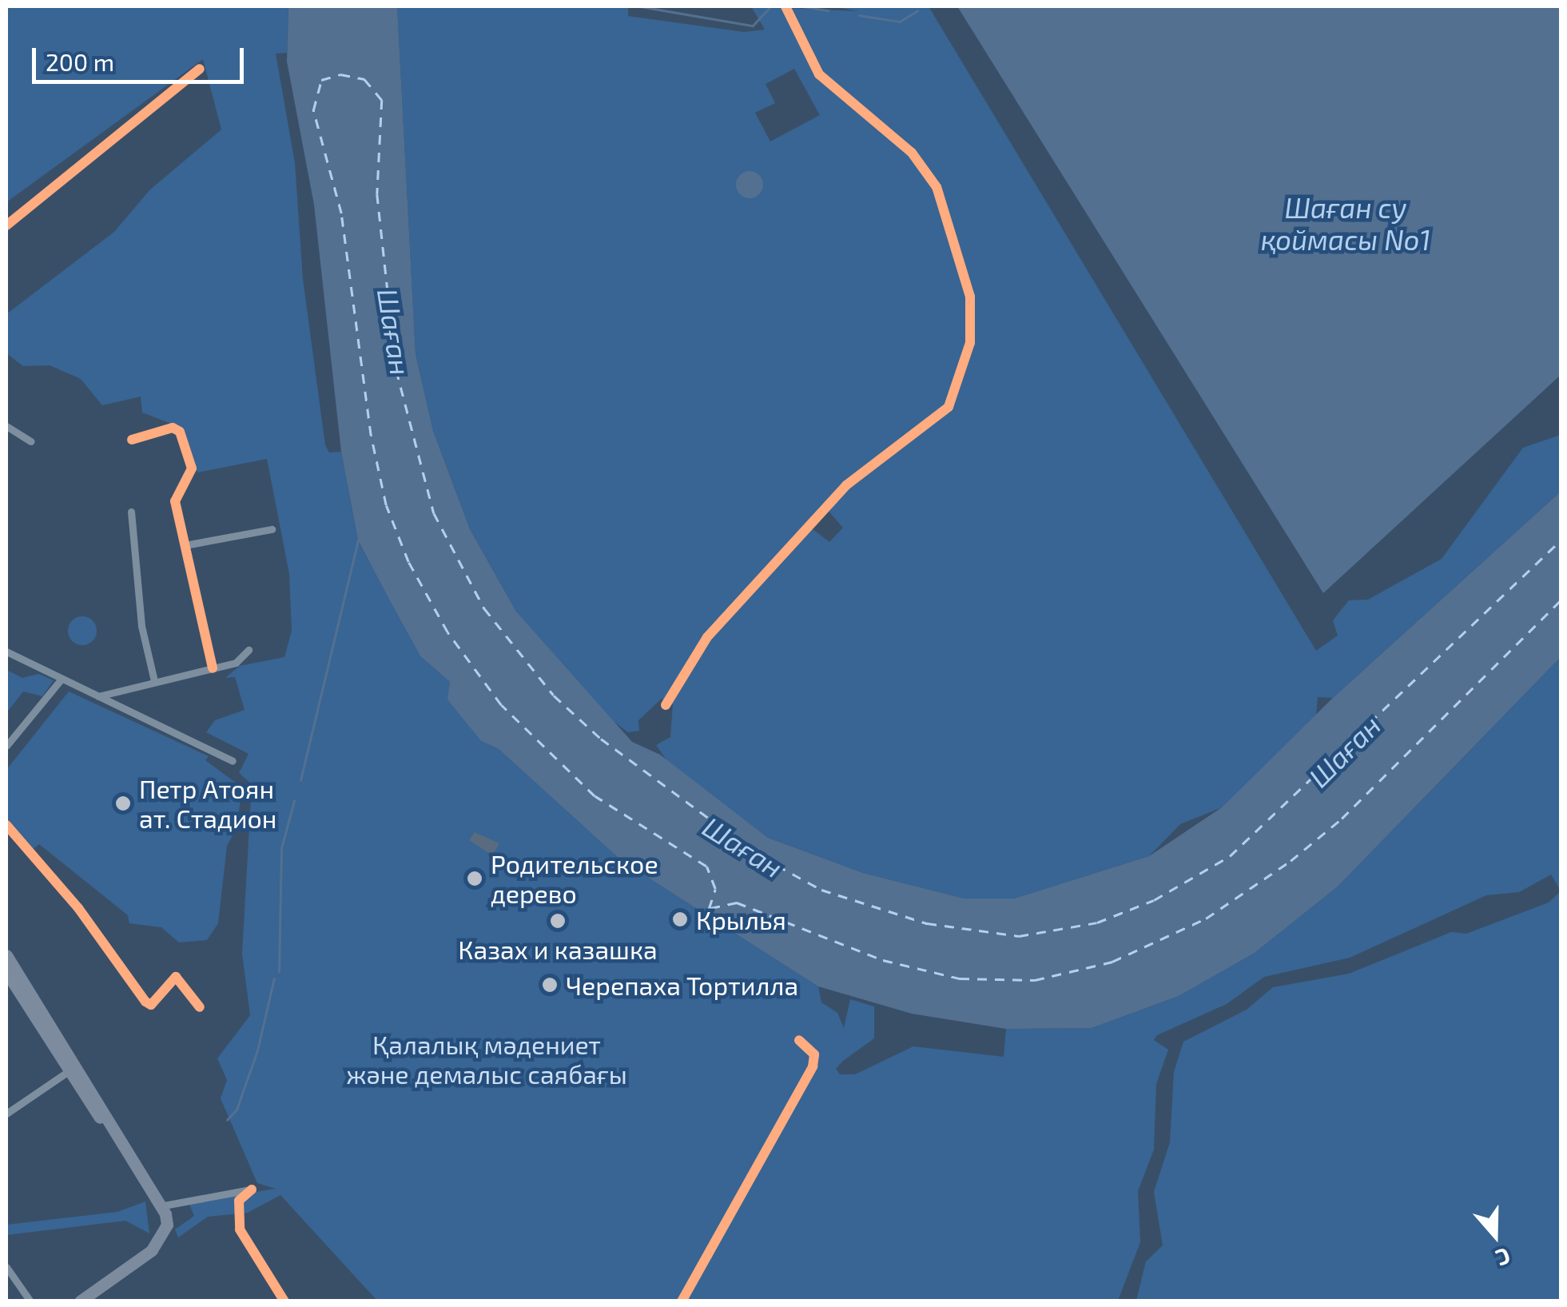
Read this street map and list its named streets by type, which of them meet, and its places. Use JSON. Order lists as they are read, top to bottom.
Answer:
{
  "water": ["Шаған су қоймасы No1", "Шаған"],
  "parks": ["Қалалық мәдениет және демалыс саябағы"],
  "places": [
    "Петр Атоян ат. Стадион",
    "Родительское дерево",
    "Крылья",
    "Казах и казашка",
    "Черепаха Тортилла"
  ],
  "scale_bar": "200 m",
  "north": "bottom"
}
